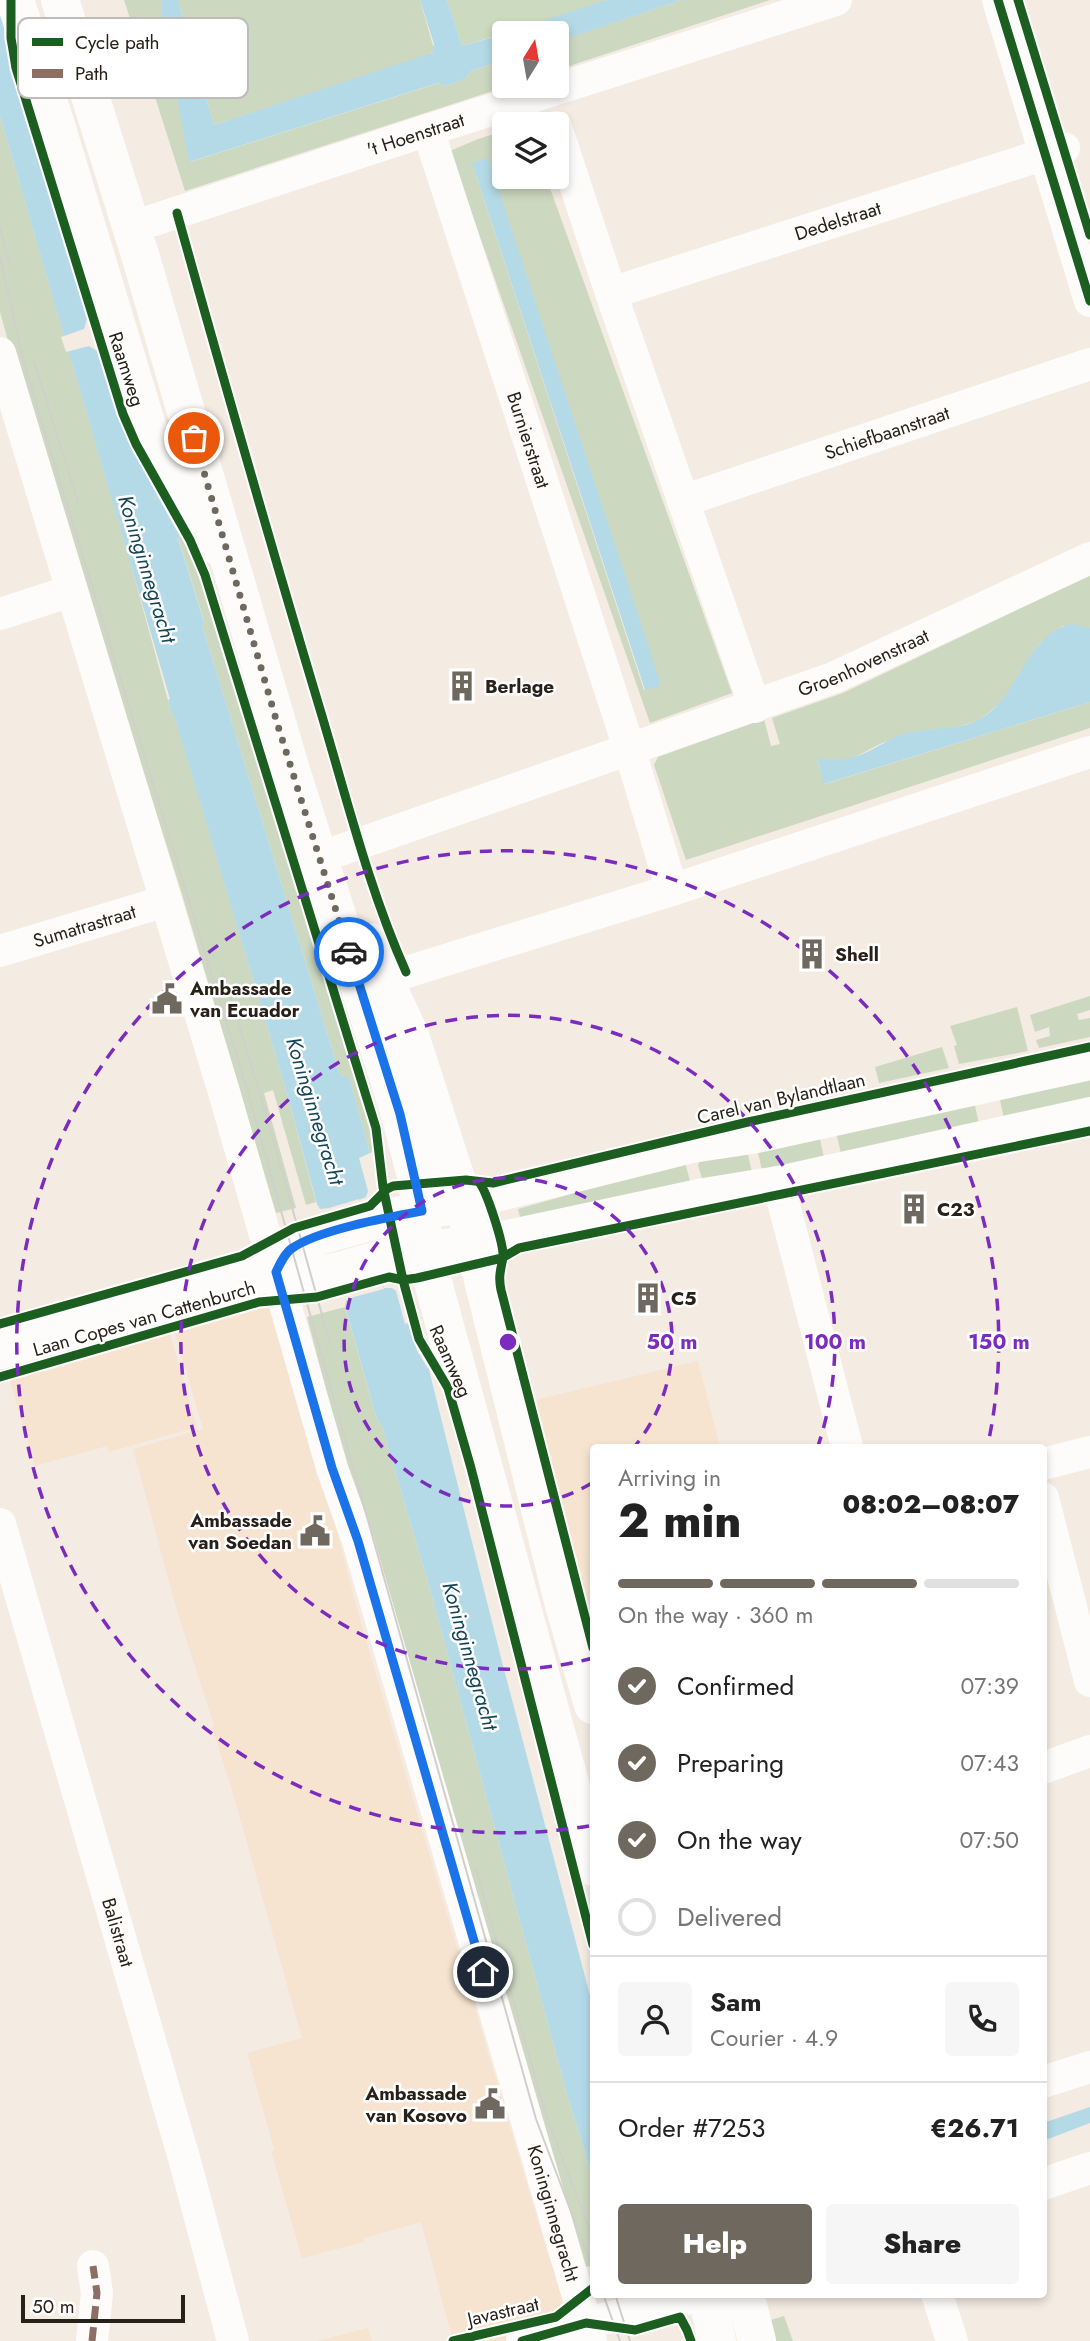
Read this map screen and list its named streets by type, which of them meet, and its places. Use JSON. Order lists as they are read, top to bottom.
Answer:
{
  "streets": {
    "main road": ["Raamweg", "Laan Copes van Cattenburch"],
    "street": [
      "'t Hoenstraat",
      "Dedelstraat",
      "Schiefbaanstraat",
      "Burnierstraat",
      "Groenhovenstraat",
      "Sumatrastraat",
      "Carel van Bylandtlaan",
      "Balistraat",
      "Koninginnegracht",
      "Javastraat"
    ]
  },
  "crossings": [
    ["'t Hoenstraat", "Raamweg"],
    ["'t Hoenstraat", "Burnierstraat"],
    ["Raamweg", "Groenhovenstraat"],
    ["Raamweg", "Carel van Bylandtlaan"],
    ["Raamweg", "Laan Copes van Cattenburch"],
    ["Burnierstraat", "Groenhovenstraat"],
    ["Sumatrastraat", "Koninginnegracht"],
    ["Carel van Bylandtlaan", "Laan Copes van Cattenburch"],
    ["Laan Copes van Cattenburch", "Koninginnegracht"],
    ["Koninginnegracht", "Javastraat"]
  ],
  "water": ["Koninginnegracht"],
  "places": {
    "building": [
      "Berlage",
      "Shell",
      "C23",
      "C5"
    ],
    "public building": ["Ambassade van Ecuador", "Ambassade van Soedan", "Ambassade van Kosovo"]
  },
  "legend": ["Cycle path", "Path"],
  "scale_bar": "50 m",
  "north": "top",
  "page": {
    "heading": ["2 min", "Arriving in", "08:02–08:07"],
    "panel": [
      "Sam",
      "Courier · 4.9",
      "Order #7253",
      "€26.71"
    ],
    "bar": "On the way · 360 m",
    "list": [
      ["Confirmed", "07:39"],
      ["Preparing", "07:43"],
      ["On the way", "07:50"],
      "Delivered"
    ],
    "buttons": ["Help", "Share"],
    "scale": "50 m"
  },
  "rings": ["50 m", "100 m", "150 m"]
}
